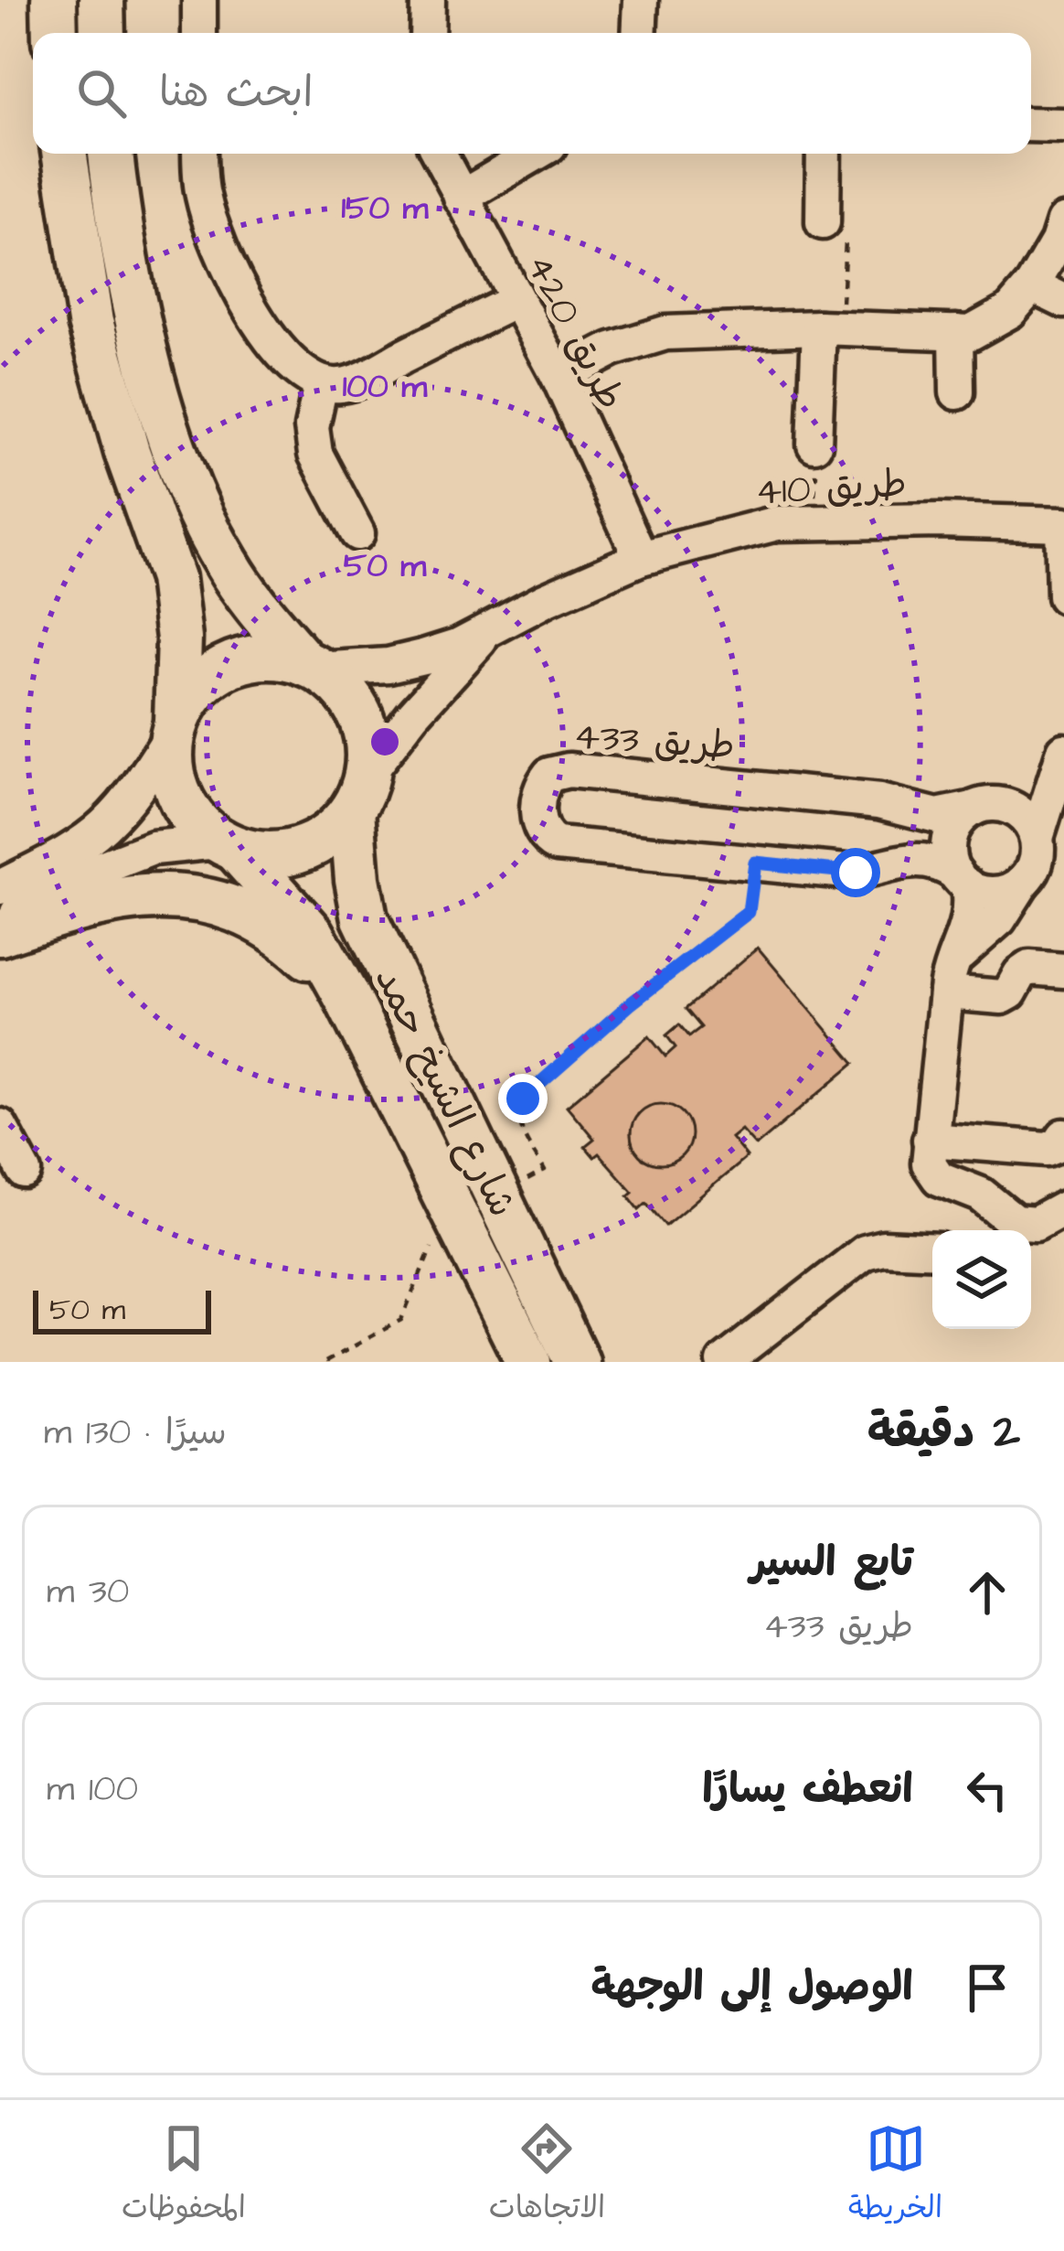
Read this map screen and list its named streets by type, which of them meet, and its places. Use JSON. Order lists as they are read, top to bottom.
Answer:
{
  "streets": {
    "main road": ["شارع الشيخ حمد"],
    "street": ["طريق 420", "طريق 410", "طريق 433"]
  },
  "crossings": [
    ["طريق 420", "طريق 410"],
    ["طريق 410", "شارع الشيخ حمد"]
  ],
  "scale_bar": "50 m",
  "page": {
    "search": "ابحث هنا",
    "scale": "50 m",
    "heading": ["2 دقيقة", "سيرًا · 130 m"],
    "list": [
      ["تابع السير", "طريق 433", "30 m"],
      ["انعطف يسارًا", "100 m"],
      "الوصول إلى الوجهة"
    ],
    "nav": ["الخريطة", "الاتجاهات", "المحفوظات"]
  },
  "rings": ["150 m", "100 m", "50 m"]
}
